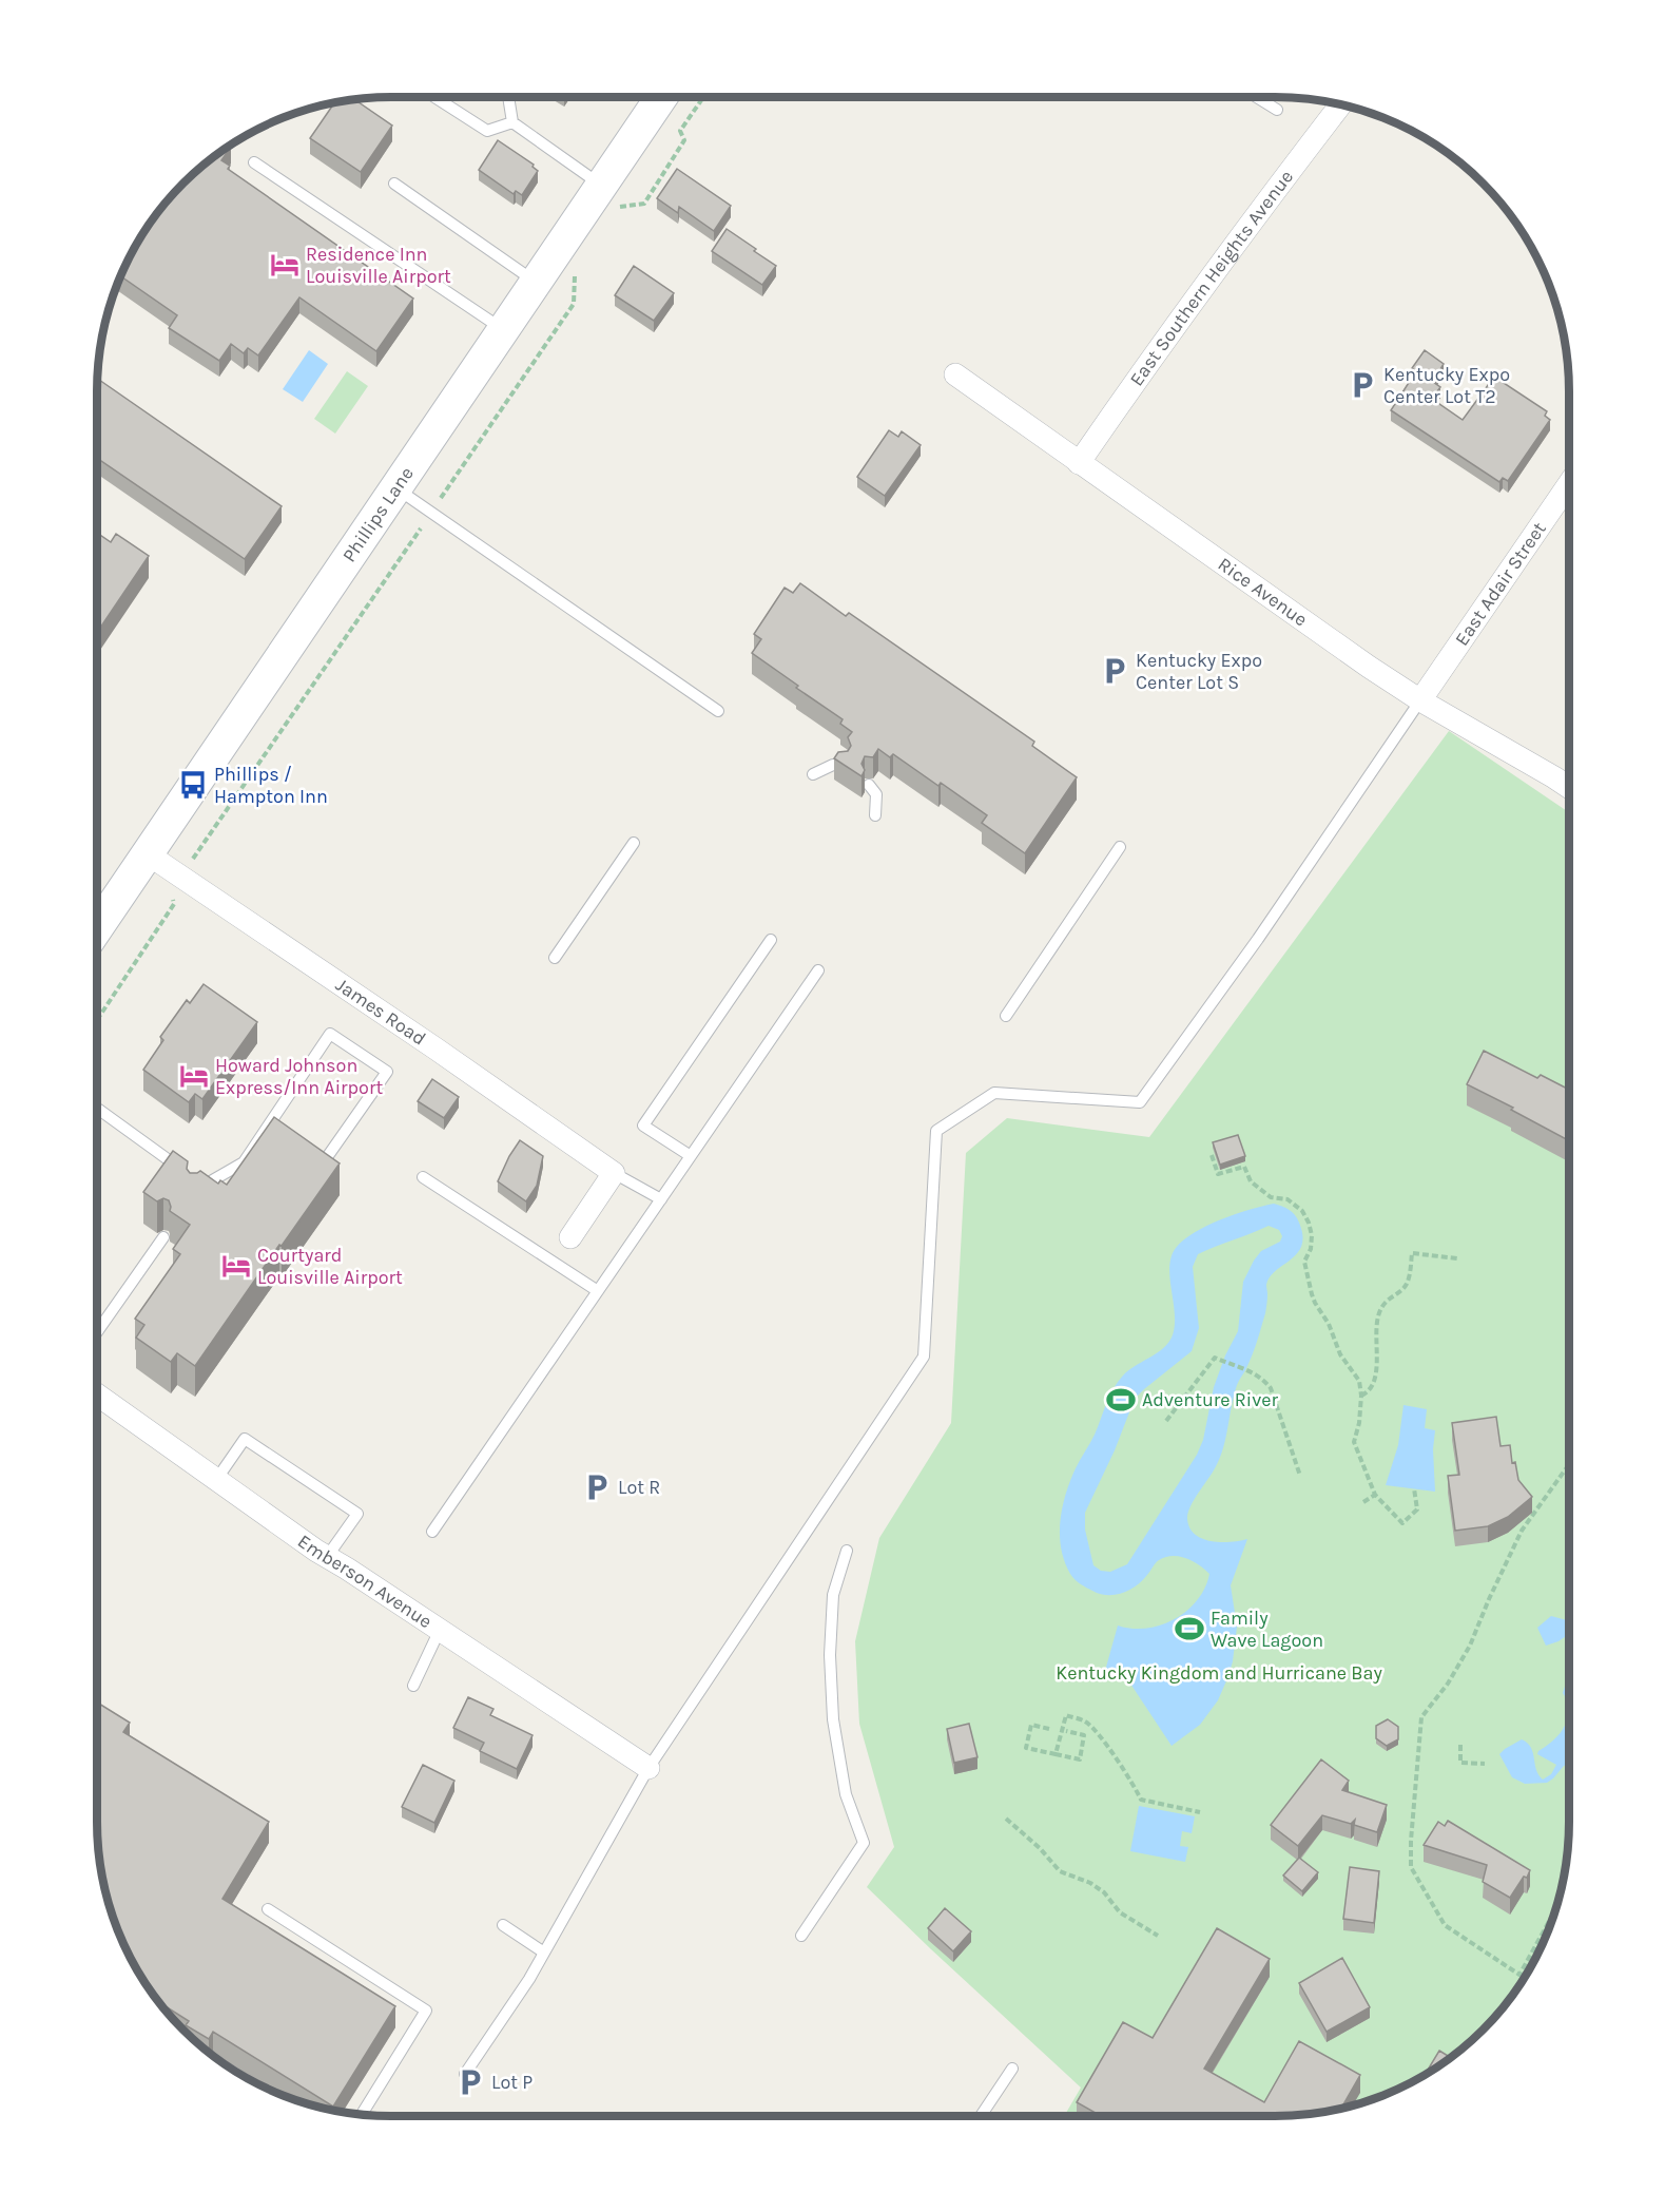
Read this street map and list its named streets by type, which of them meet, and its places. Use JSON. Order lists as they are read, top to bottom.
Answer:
{
  "streets": {
    "main road": ["Phillips Lane"],
    "street": [
      "East Southern Heights Avenue",
      "East Adair Street",
      "Rice Avenue",
      "James Road",
      "Emberson Avenue"
    ]
  },
  "crossings": [
    ["East Southern Heights Avenue", "Rice Avenue"],
    ["Phillips Lane", "James Road"],
    ["East Adair Street", "Rice Avenue"]
  ],
  "parks": ["Kentucky Kingdom and Hurricane Bay"],
  "places": {
    "hotel": ["Residence Inn Louisville Airport", "Howard Johnson Express/Inn Airport", "Courtyard Louisville Airport"],
    "parking": [
      "Kentucky Expo Center Lot T2",
      "Kentucky Expo Center Lot S",
      "Lot R",
      "Lot P"
    ],
    "bus stop": ["Phillips / Hampton Inn"],
    "sports": ["Adventure River", "Family Wave Lagoon"]
  }
}
